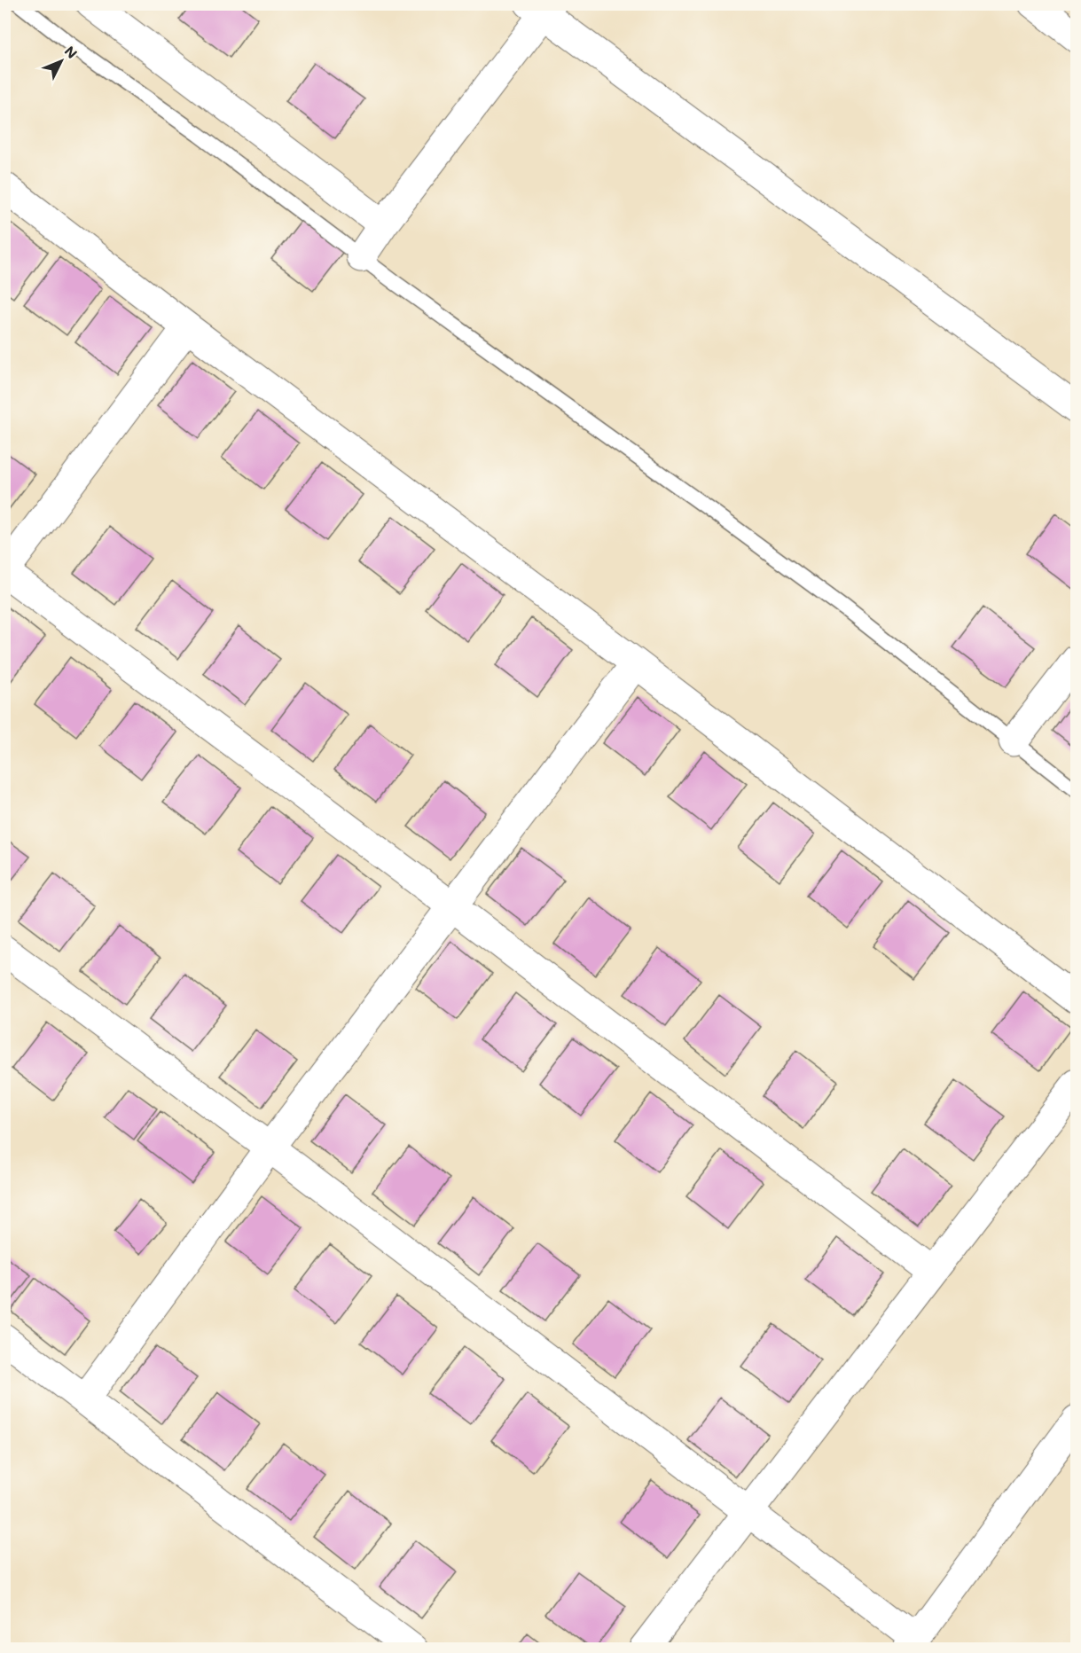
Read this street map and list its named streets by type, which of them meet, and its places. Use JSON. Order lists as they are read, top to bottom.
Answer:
{
  "north": "top right"
}
